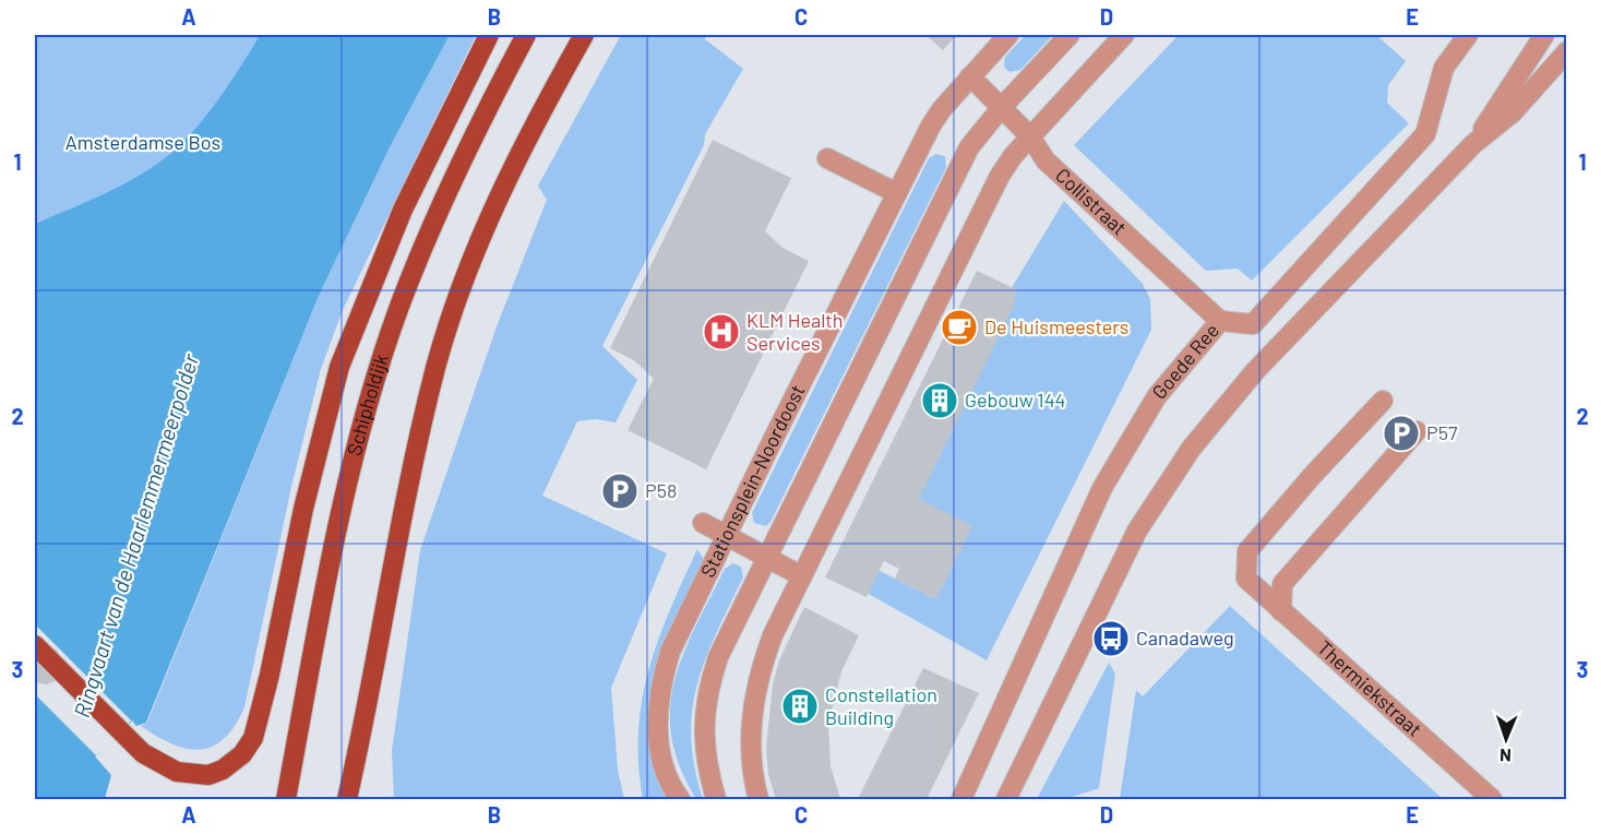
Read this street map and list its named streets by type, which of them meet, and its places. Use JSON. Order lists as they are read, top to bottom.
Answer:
{
  "streets": {
    "main road": ["Schipholdijk"],
    "street": [
      "Collistraat",
      "Goede Ree",
      "Stationsplein-Noordoost",
      "Thermiekstraat"
    ]
  },
  "crossings": [
    ["Collistraat", "Goede Ree"],
    ["Collistraat", "Stationsplein-Noordoost"]
  ],
  "water": ["Ringvaart van de Haarlemmermeerpolder"],
  "parks": ["Amsterdamse Bos"],
  "places": {
    "cafe": ["De Huismeesters"],
    "hospital": ["KLM Health Services"],
    "building": ["Gebouw 144", "Constellation Building"],
    "parking": ["P57", "P58"],
    "bus stop": ["Canadaweg"]
  },
  "north": "bottom",
  "grid": {
    "columns": [
      "A",
      "B",
      "C",
      "D",
      "E"
    ],
    "rows": ["1", "2", "3"]
  }
}
